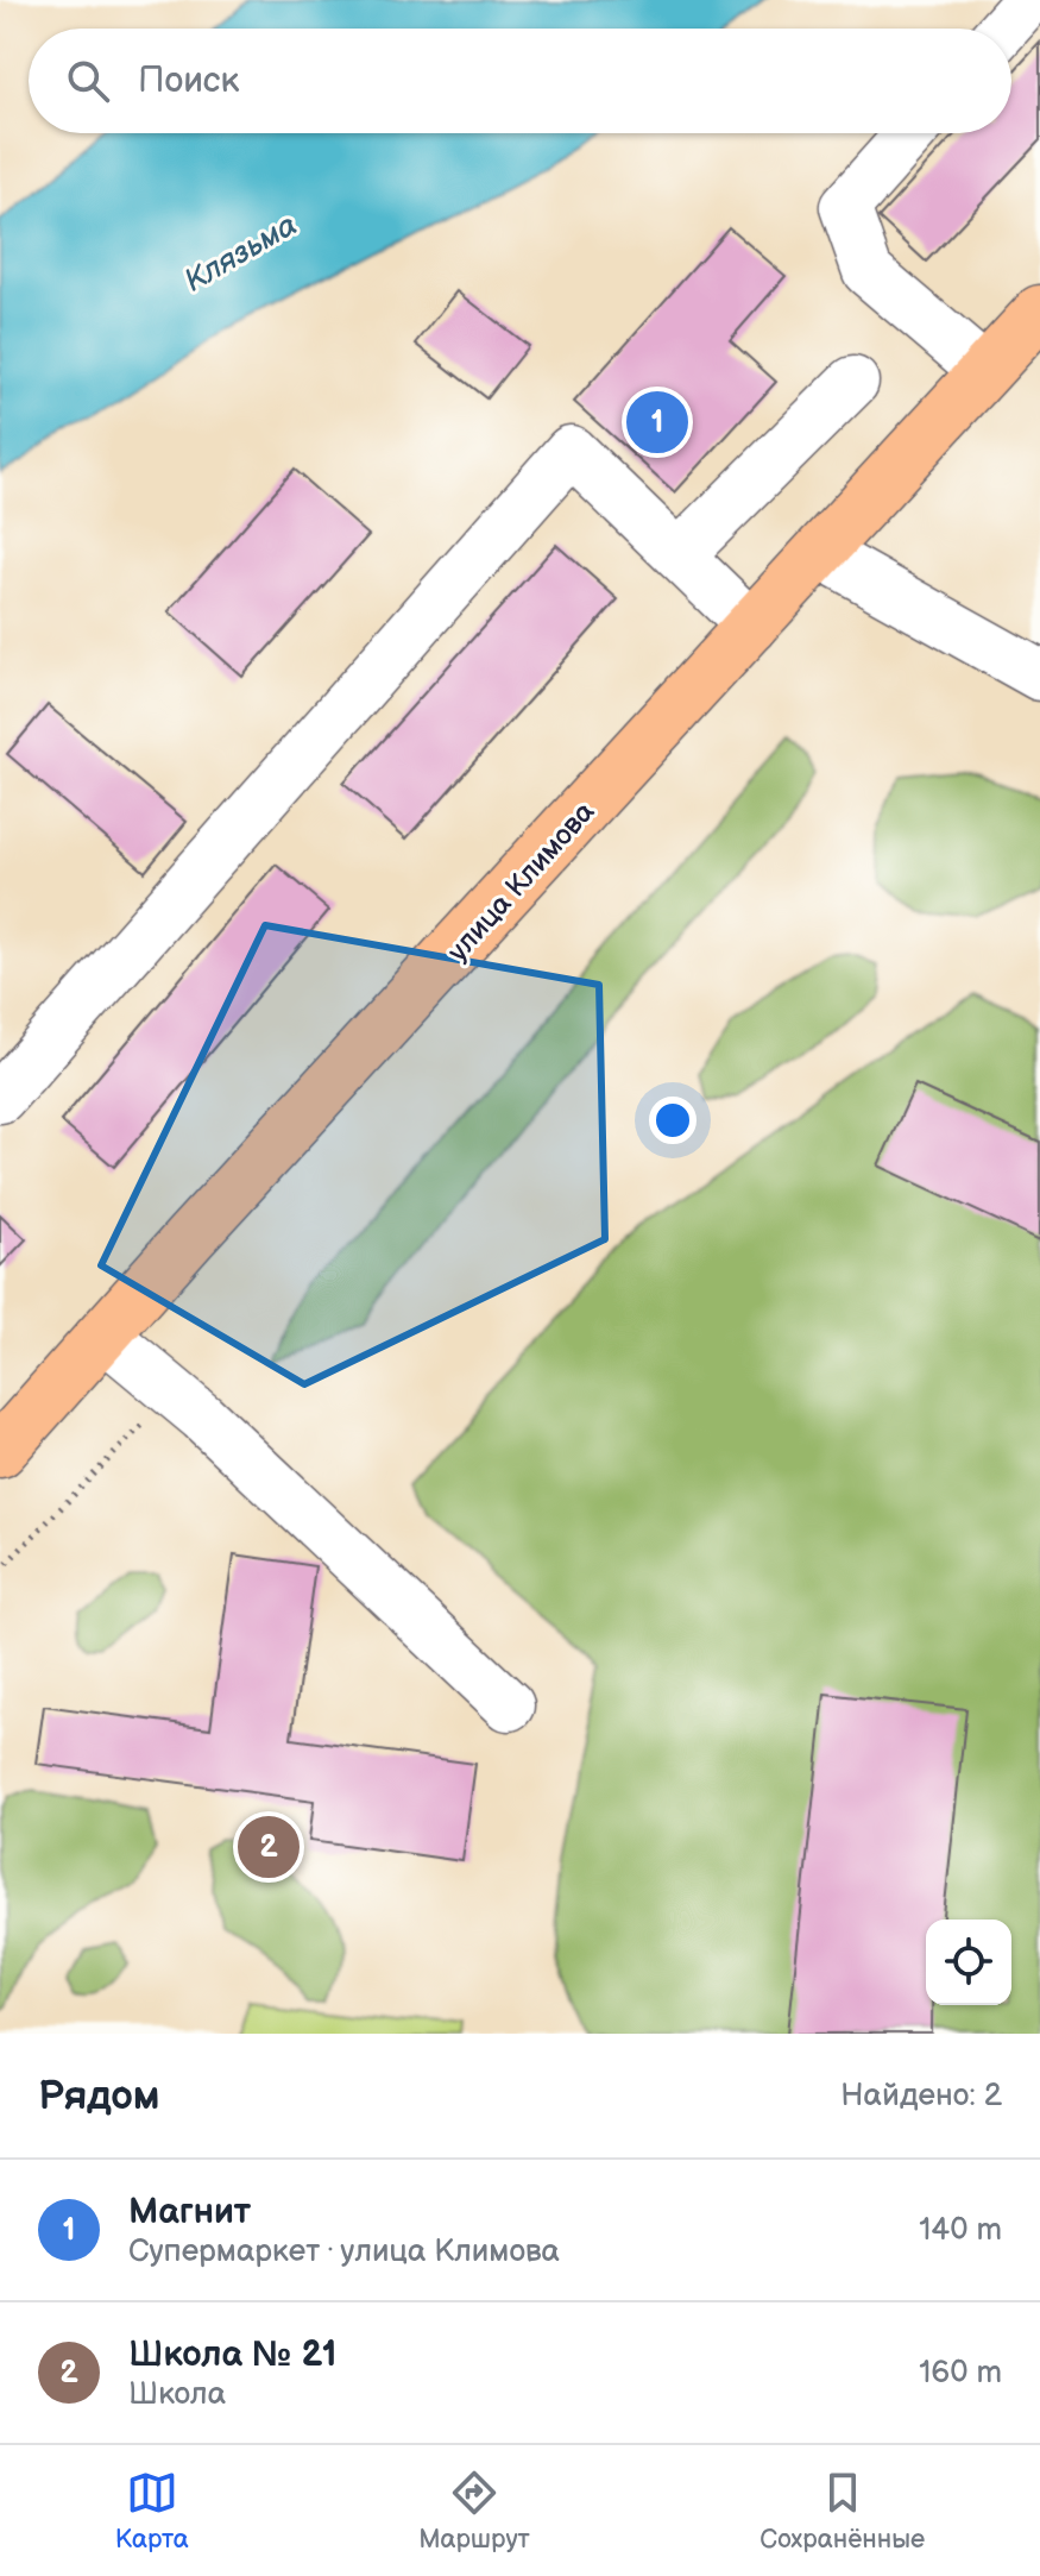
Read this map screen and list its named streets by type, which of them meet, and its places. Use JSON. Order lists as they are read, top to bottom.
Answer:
{
  "streets": {
    "main road": ["улица Климова"]
  },
  "water": ["Клязьма"],
  "page": {
    "search": "Поиск",
    "pins": ["1", "2"],
    "heading": ["Рядом", "Найдено: 2"],
    "list": [
      {
        "mark": "1",
        "name": "Магнит",
        "note": "Супермаркет · улица Климова",
        "value": "140 m"
      },
      {
        "mark": "2",
        "name": "Школа № 21",
        "note": "Школа",
        "value": "160 m"
      }
    ],
    "nav": ["Карта", "Маршрут", "Сохранённые"]
  }
}
